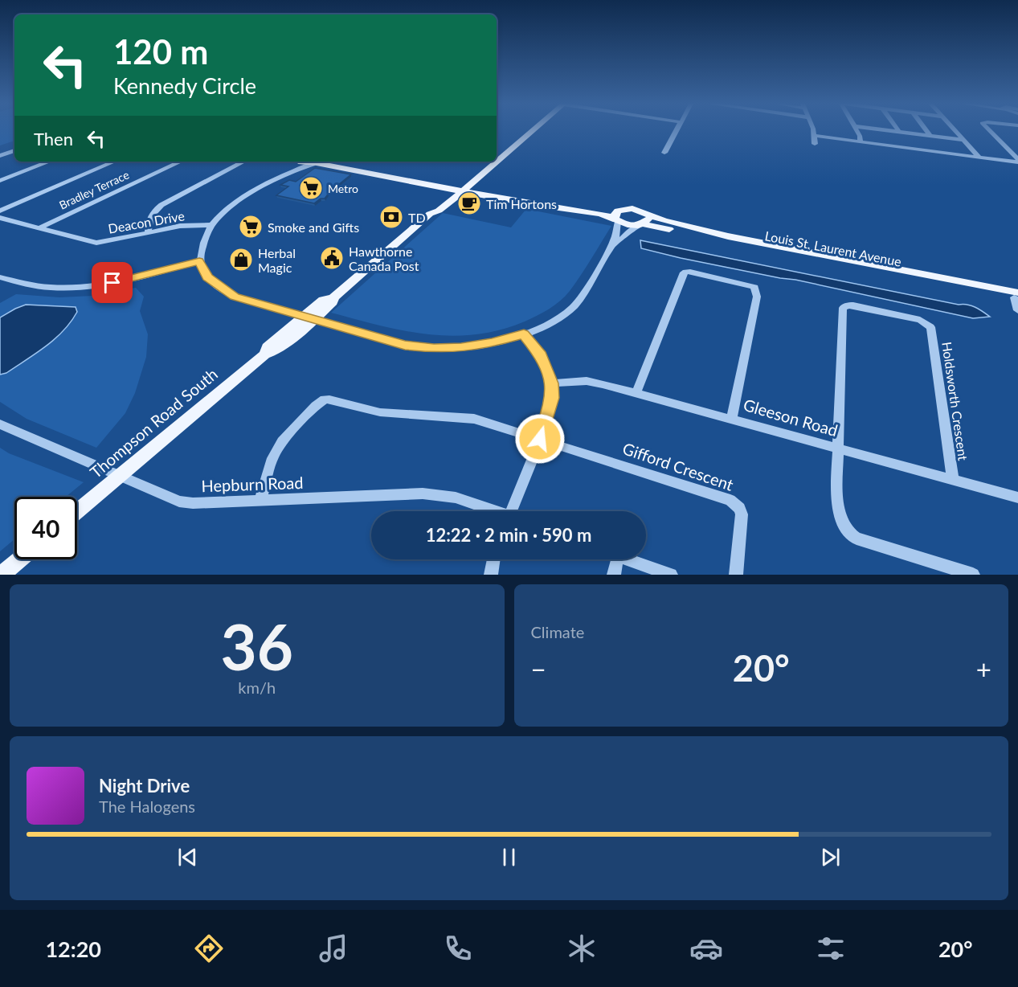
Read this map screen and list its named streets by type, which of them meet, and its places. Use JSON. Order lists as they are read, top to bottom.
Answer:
{
  "streets": {
    "main road": ["Louis St. Laurent Avenue", "Thompson Road South"],
    "street": [
      "Bradley Terrace",
      "Deacon Drive",
      "Holdsworth Crescent",
      "Gleeson Road",
      "Gifford Crescent",
      "Hepburn Road"
    ]
  },
  "crossings": [
    ["Bradley Terrace", "Deacon Drive"],
    ["Holdsworth Crescent", "Gleeson Road"],
    ["Thompson Road South", "Hepburn Road"],
    ["Gifford Crescent", "Hepburn Road"]
  ],
  "places": {
    "supermarket": ["Metro", "Smoke and Gifts"],
    "cafe": ["Tim Hortons"],
    "bank": ["TD"],
    "public building": ["Hawthorne Canada Post"],
    "shop": ["Herbal Magic"]
  },
  "page": {
    "turn": ["120 m", "Kennedy Circle"],
    "then": "Then",
    "limit": "40",
    "trip": "12:22 · 2 min · 590 m",
    "tile": [
      ["36", "km/h"],
      "Climate"
    ],
    "heat": ["−", "20°", "+"],
    "song": ["Night Drive", "The Halogens"],
    "tabs": ["12:20", "20°"]
  }
}
